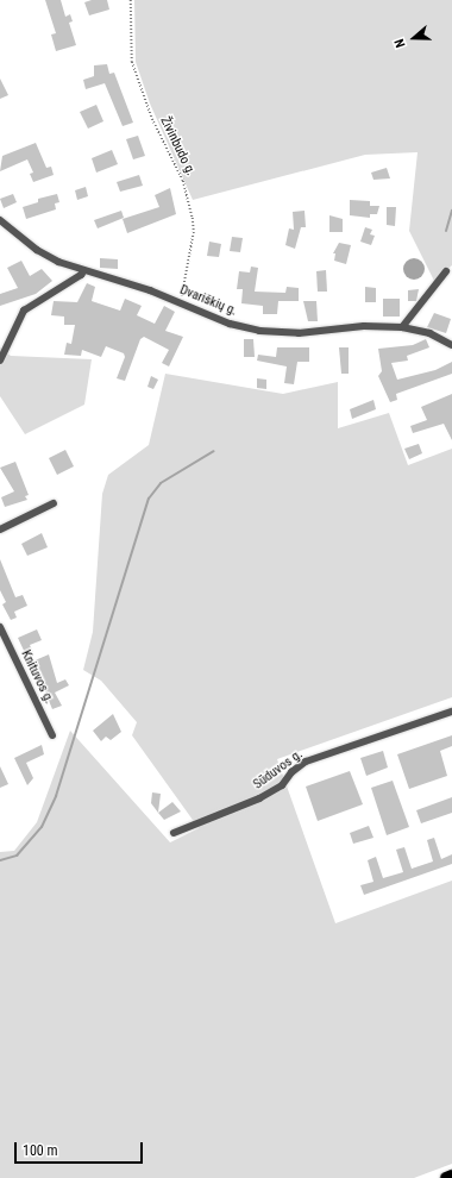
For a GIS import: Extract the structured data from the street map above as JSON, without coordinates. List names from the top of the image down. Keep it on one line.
{"streets":{"street":["Dvariškių g.","Knituvos g.","Sūduvos g."],"path":["Živinbudo g."]},"crossings":[["Živinbudo g.","Dvariškių g."]],"scale_bar":"100 m","north":"left"}
